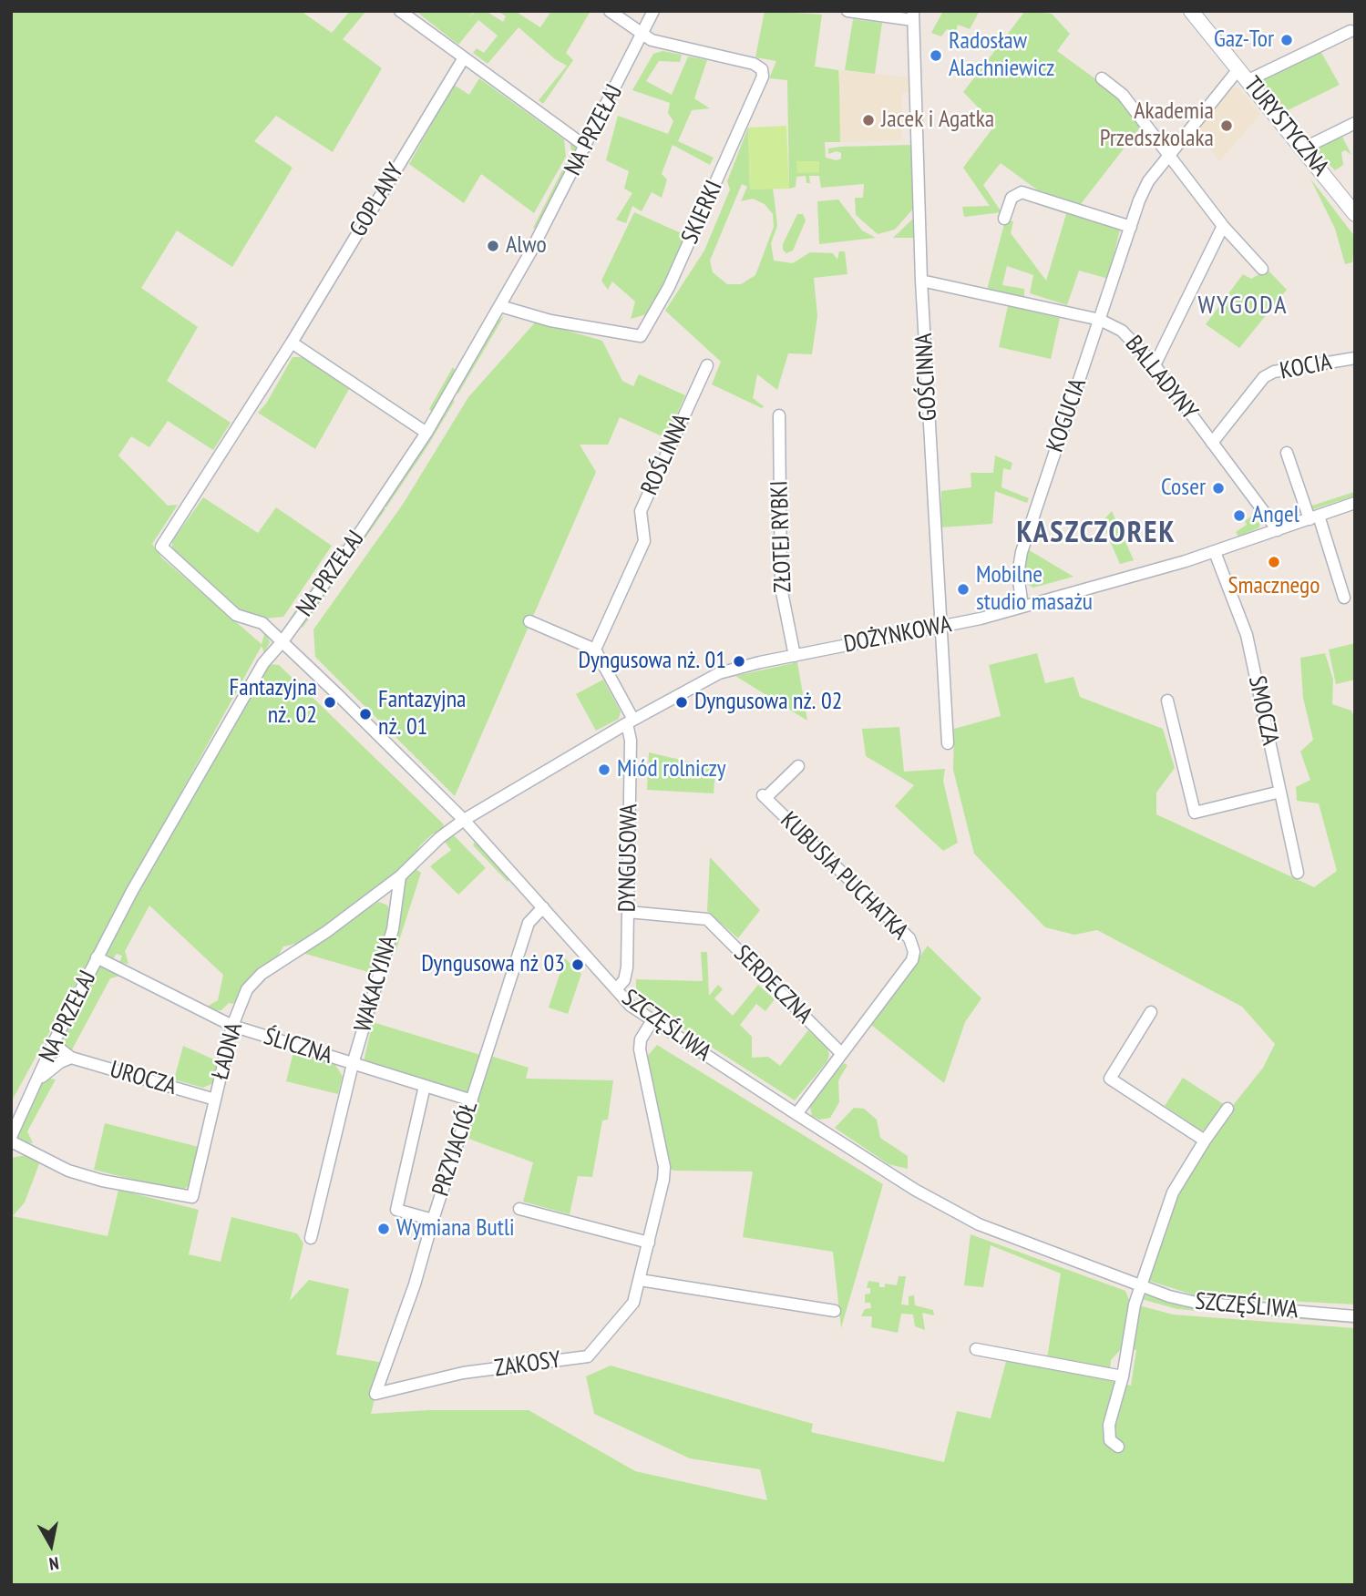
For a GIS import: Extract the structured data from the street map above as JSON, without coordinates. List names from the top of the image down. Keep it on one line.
{"streets":{"main road":["TURYSTYCZNA"],"street":["NA PRZEŁAJ","GOPLANY","SKIERKI","KOCIA","GOŚCINNA","BALLADYNY","KOGUCIA","ROŚLINNA","ZŁOTEJ RYBKI","DOŻYNKOWA","SMOCZA","DYNGUSOWA","KUBUSIA PUCHATKA","WAKACYJNA","SERDECZNA","SZCZĘŚLIWA","ŚLICZNA","ŁADNA","UROCZA","PRZYJACIÓŁ","ZAKOSY"]},"crossings":[["TURYSTYCZNA","KOGUCIA"],["NA PRZEŁAJ","SKIERKI"],["NA PRZEŁAJ","SZCZĘŚLIWA"],["NA PRZEŁAJ","ŚLICZNA"],["NA PRZEŁAJ","ŁADNA"],["NA PRZEŁAJ","UROCZA"],["GOPLANY","SZCZĘŚLIWA"],["KOCIA","BALLADYNY"],["GOŚCINNA","BALLADYNY"],["GOŚCINNA","DOŻYNKOWA"],["BALLADYNY","KOGUCIA"],["BALLADYNY","DOŻYNKOWA"],["KOGUCIA","DOŻYNKOWA"],["ZŁOTEJ RYBKI","DOŻYNKOWA"],["DOŻYNKOWA","SMOCZA"],["DOŻYNKOWA","DYNGUSOWA"],["DOŻYNKOWA","SZCZĘŚLIWA"],["DOŻYNKOWA","ŁADNA"],["DYNGUSOWA","SERDECZNA"],["DYNGUSOWA","SZCZĘŚLIWA"],["KUBUSIA PUCHATKA","SERDECZNA"],["WAKACYJNA","ŚLICZNA"],["WAKACYJNA","ŁADNA"],["SZCZĘŚLIWA","ŁADNA"],["SZCZĘŚLIWA","PRZYJACIÓŁ"],["SZCZĘŚLIWA","ZAKOSY"],["ŚLICZNA","ŁADNA"],["ŚLICZNA","PRZYJACIÓŁ"],["ŁADNA","UROCZA"],["PRZYJACIÓŁ","ZAKOSY"]],"districts":["WYGODA","KASZCZOREK"],"places":["Gaz-Tor","Radosław Alachniewicz","Jacek i Agatka","Akademia Przedszkolaka","Alwo","Coser","Angel","Smacznego","Mobilne studio masażu","Dyngusowa nż. 01","Fantazyjna nż. 02","Dyngusowa nż. 02","Fantazyjna nż. 01","Miód rolniczy","Dyngusowa nż 03","Wymiana Butli"],"north":"bottom"}
